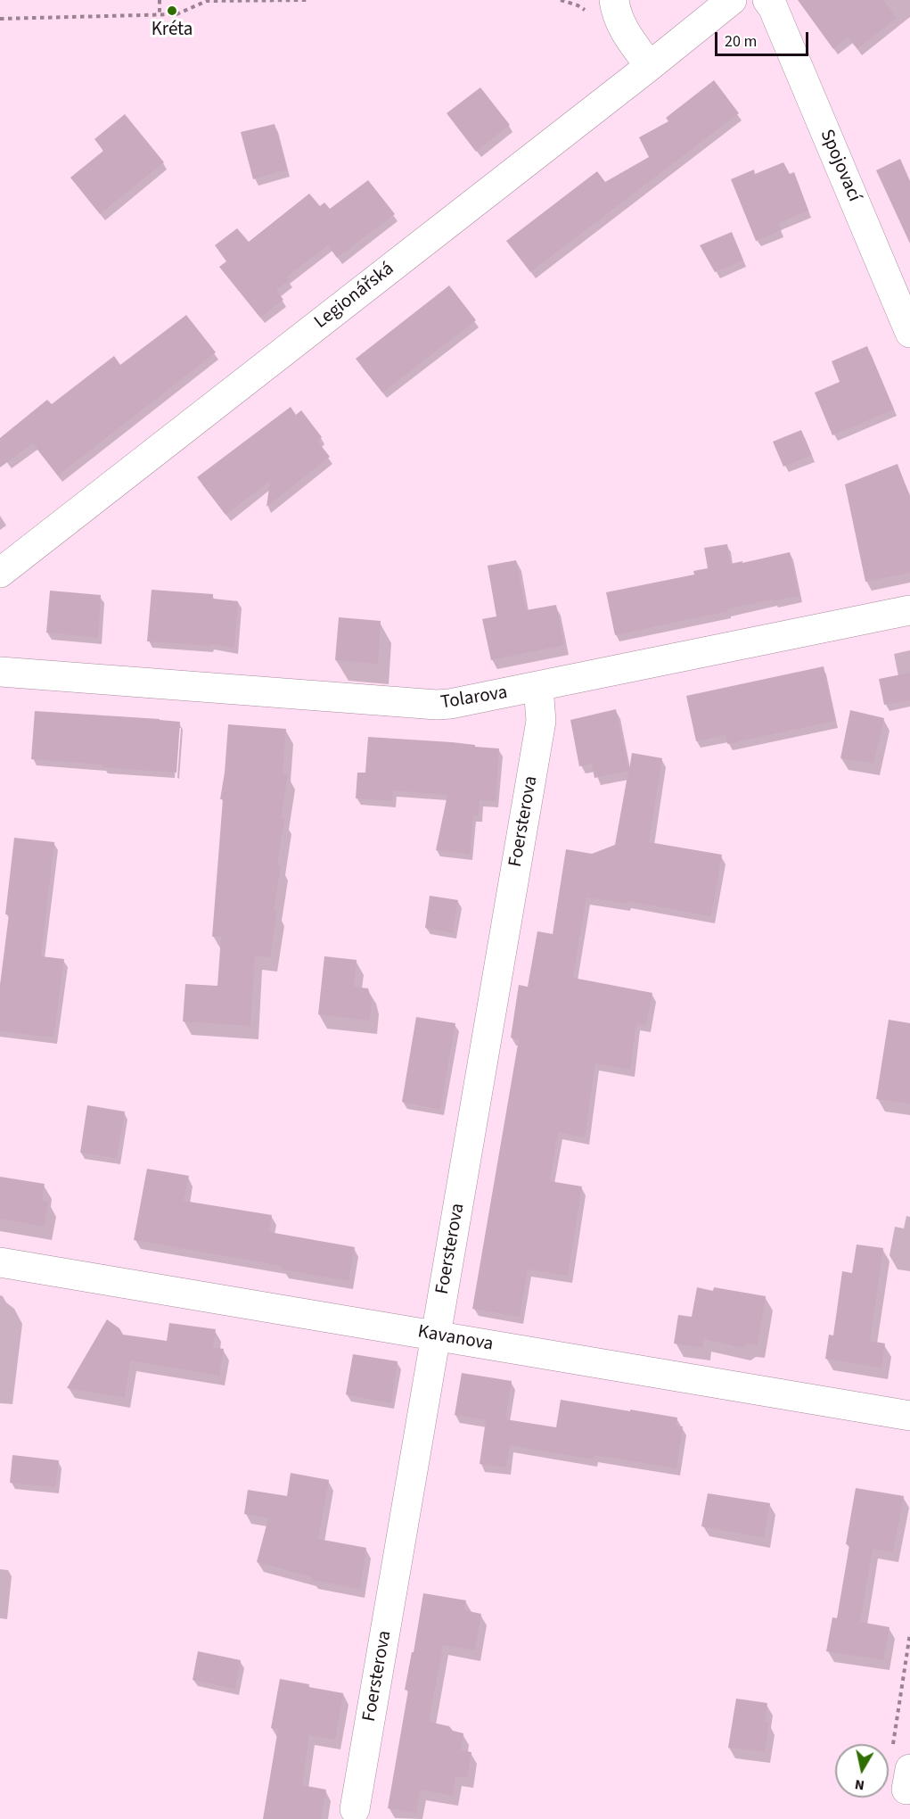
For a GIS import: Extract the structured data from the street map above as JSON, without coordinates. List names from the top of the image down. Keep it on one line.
{"streets":{"street":["Spojovací","Legionářská","Tolarova","Foersterova","Kavanova"]},"crossings":[["Tolarova","Foersterova"],["Foersterova","Kavanova"]],"places":["Kréta"],"scale_bar":"20 m","north":"bottom"}
